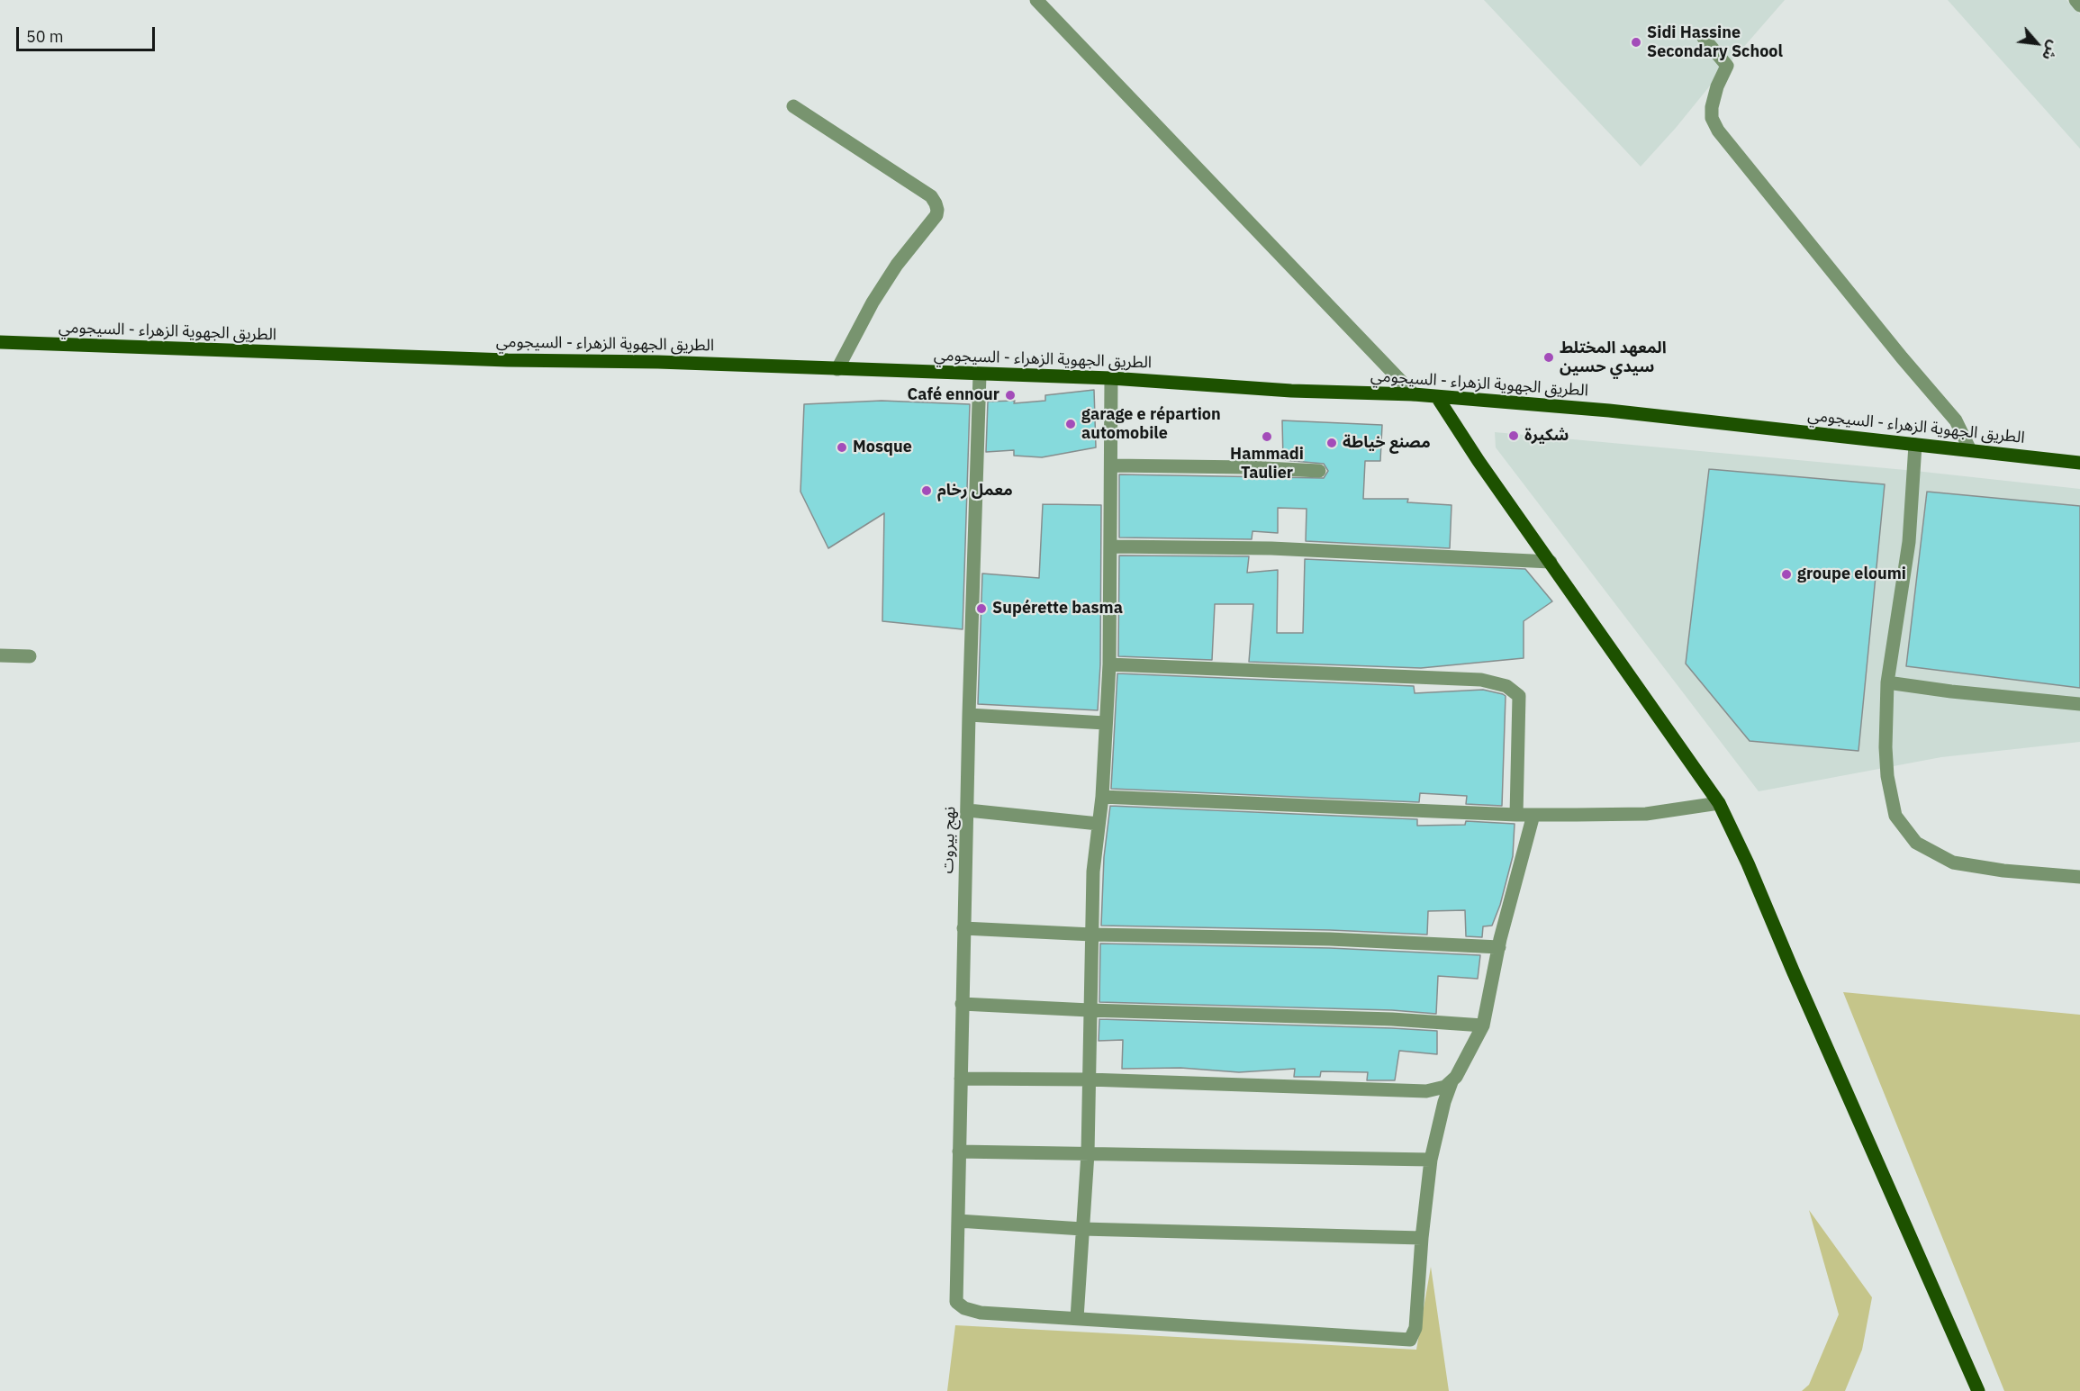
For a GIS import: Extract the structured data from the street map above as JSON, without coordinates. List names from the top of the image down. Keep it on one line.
{"streets":{"main road":["الطريق الجهوية الزهراء - السيجومي"],"street":["نهج بيروت"]},"crossings":[["الطريق الجهوية الزهراء - السيجومي","نهج بيروت"]],"places":["Sidi Hassine Secondary School","المعهد المختلط سيدي حسين","Café ennour","garage e répartion automobile","شكيرة","Hammadi Taulier","مصنع خياطة","Mosque","معمل رخام","groupe eloumi","Supérette basma"],"scale_bar":"50 m","north":"bottom right"}
